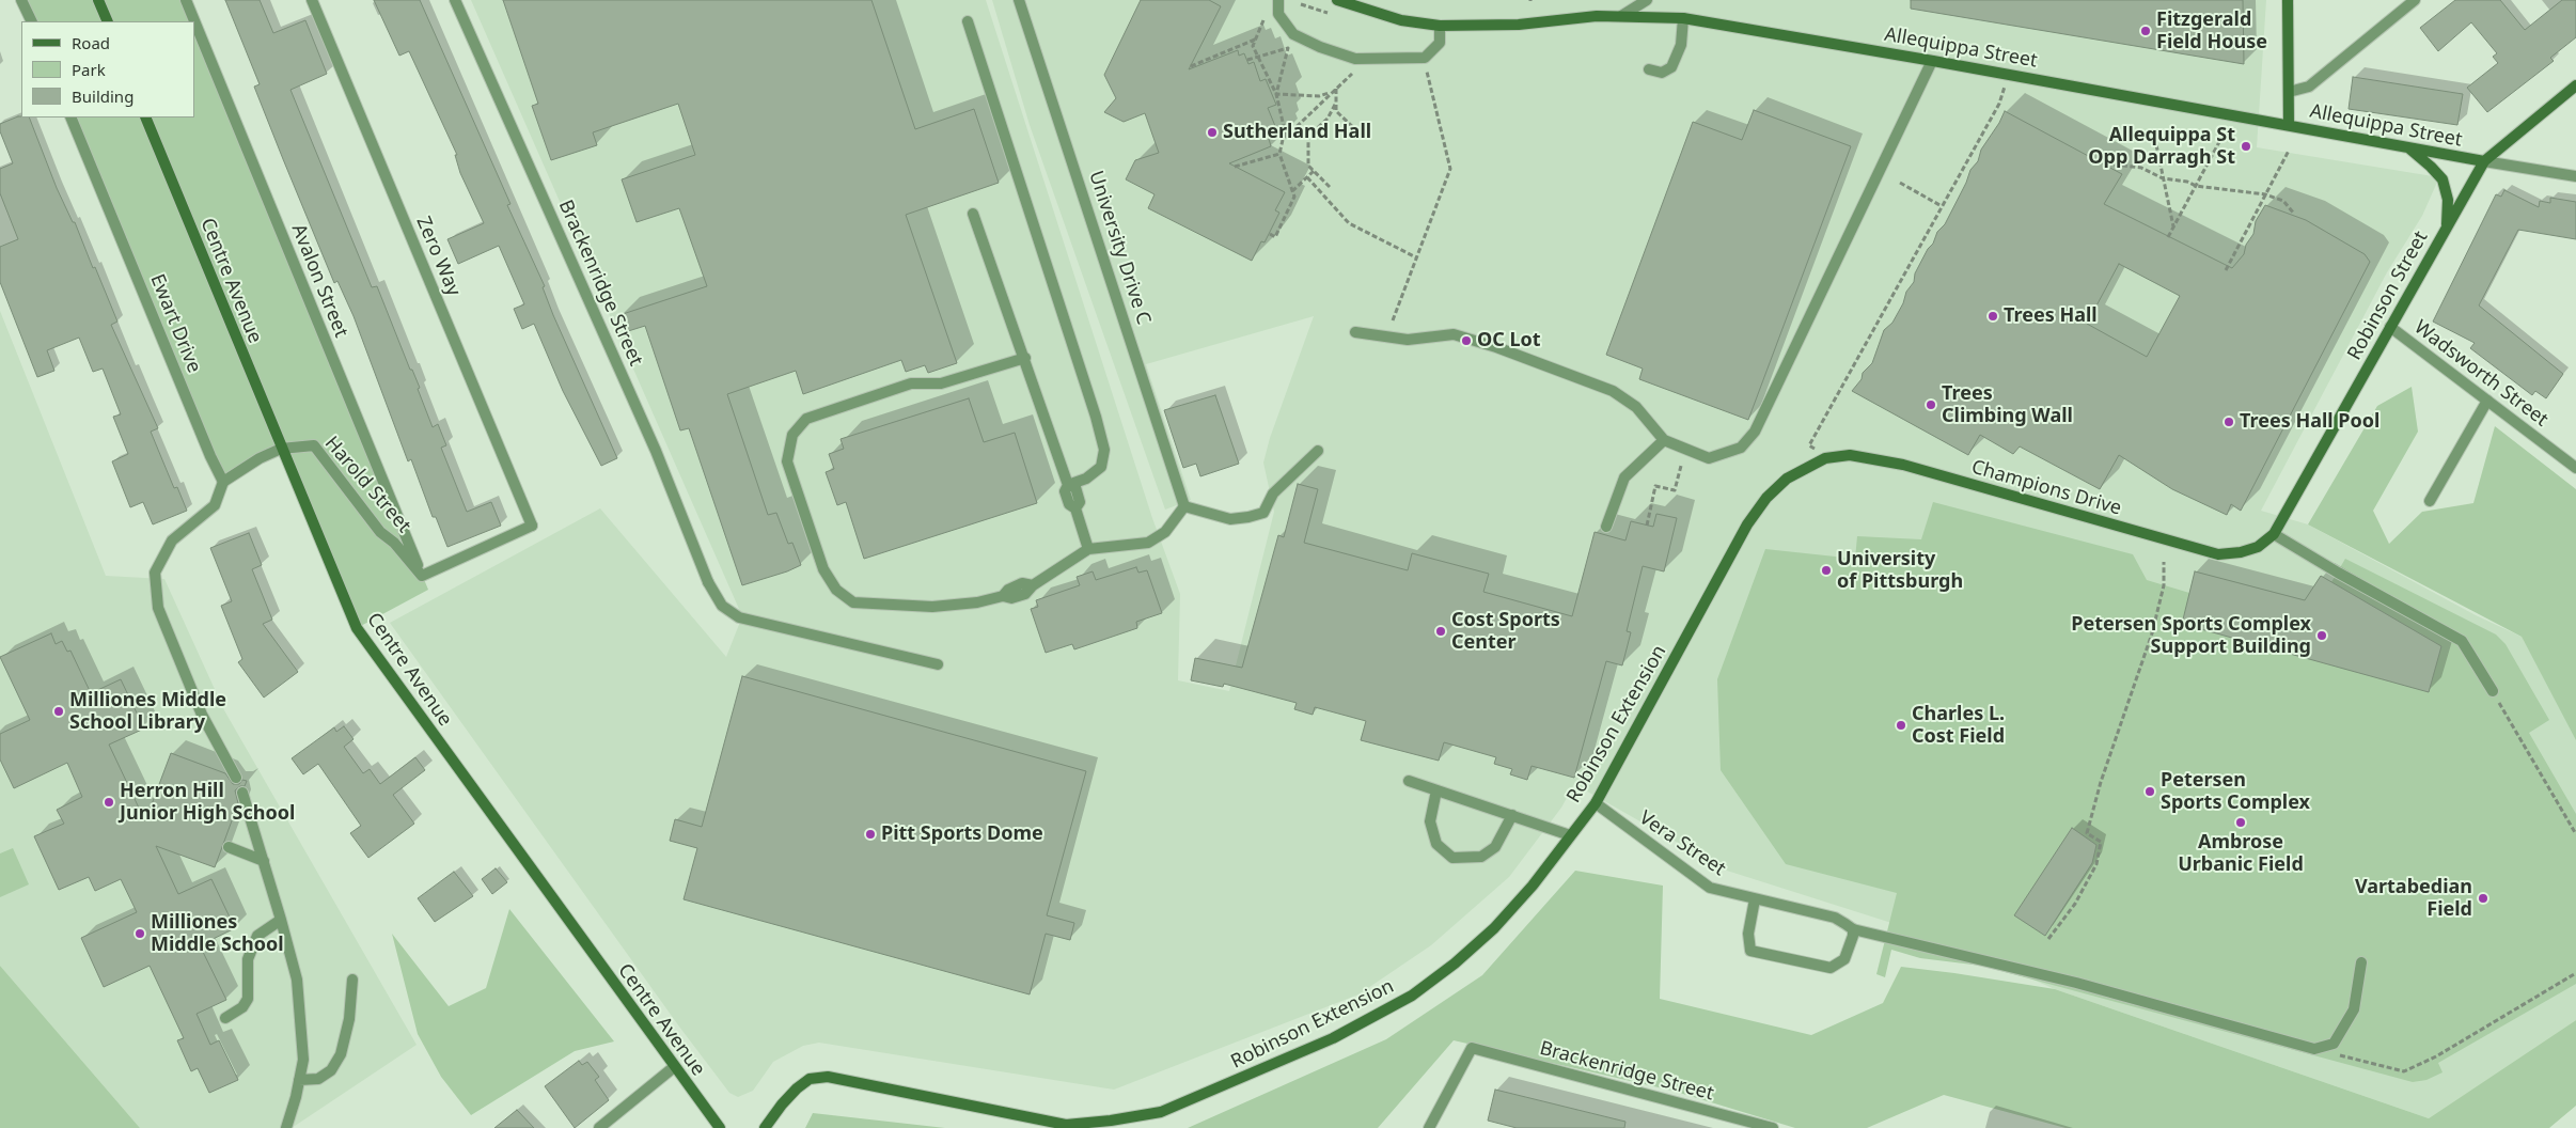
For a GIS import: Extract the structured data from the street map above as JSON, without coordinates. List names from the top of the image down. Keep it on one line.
{"streets":{"street":["Allequippa Street","University Drive C","Zero Way","Centre Avenue","Avalon Street","Brackenridge Street","Robinson Street","Ewart Drive","Wadsworth Street","Harold Street","Champions Drive","Robinson Extension","Vera Street"]},"crossings":[["Allequippa Street","Robinson Street"],["Zero Way","Avalon Street"],["Zero Way","Harold Street"],["Centre Avenue","Harold Street"],["Avalon Street","Harold Street"],["Robinson Street","Wadsworth Street"],["Robinson Street","Champions Drive"],["Champions Drive","Robinson Extension"],["Robinson Extension","Vera Street"]],"places":["Fitzgerald Field House","Sutherland Hall","Allequippa St Opp Darragh St","Trees Hall","OC Lot","Trees Climbing Wall","Trees Hall Pool","University of Pittsburgh","Cost Sports Center","Petersen Sports Complex Support Building","Milliones Middle School Library","Charles L. Cost Field","Petersen Sports Complex","Herron Hill Junior High School","Ambrose Urbanic Field","Pitt Sports Dome","Vartabedian Field","Milliones Middle School"],"legend":["Road","Park","Building"]}
